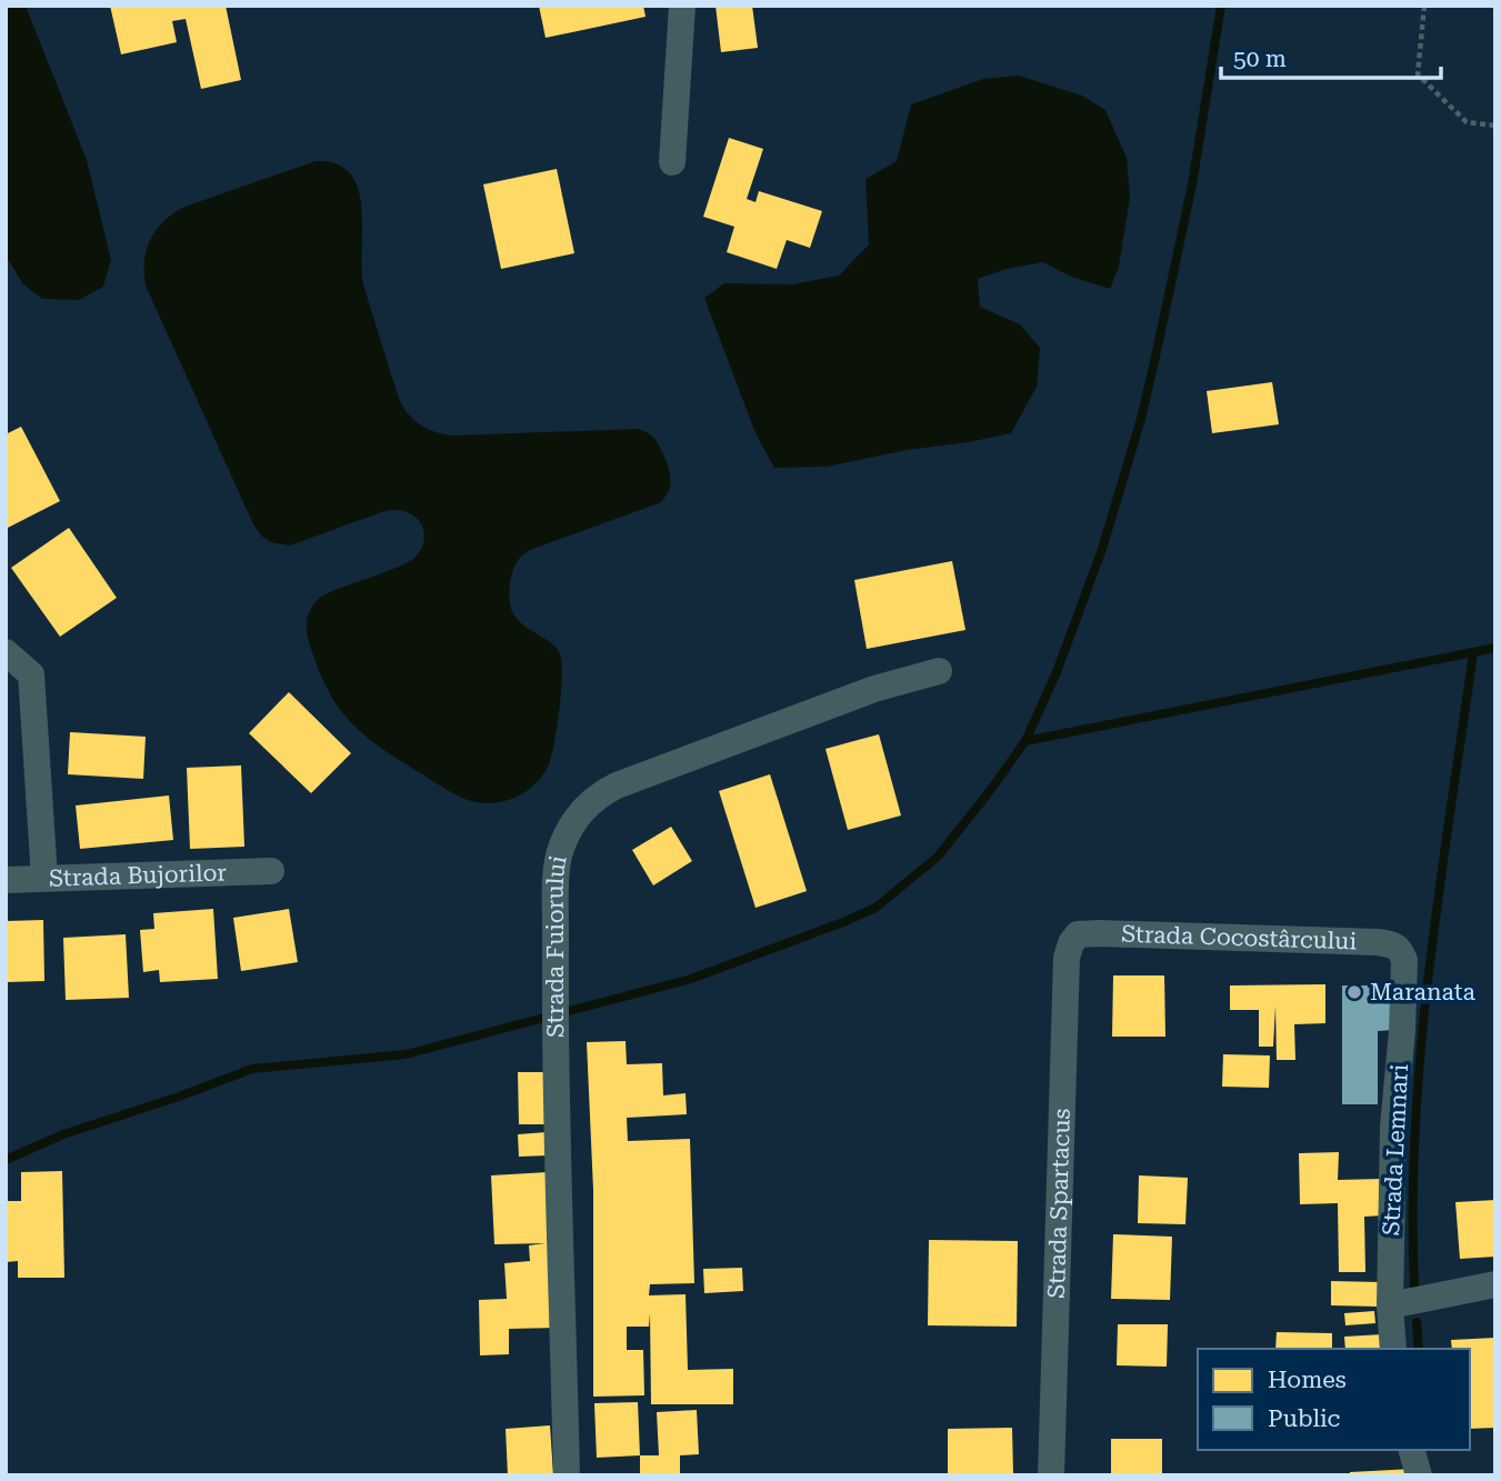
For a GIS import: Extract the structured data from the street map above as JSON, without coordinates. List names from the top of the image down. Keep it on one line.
{"streets":{"street":["Strada Bujorilor","Strada Cocostârcului","Strada Fuiorului","Strada Lemnari","Strada Spartacus"]},"crossings":[["Strada Cocostârcului","Strada Lemnari"],["Strada Cocostârcului","Strada Spartacus"]],"places":["Maranata"],"legend":["Homes","Public"],"scale_bar":"50 m"}
